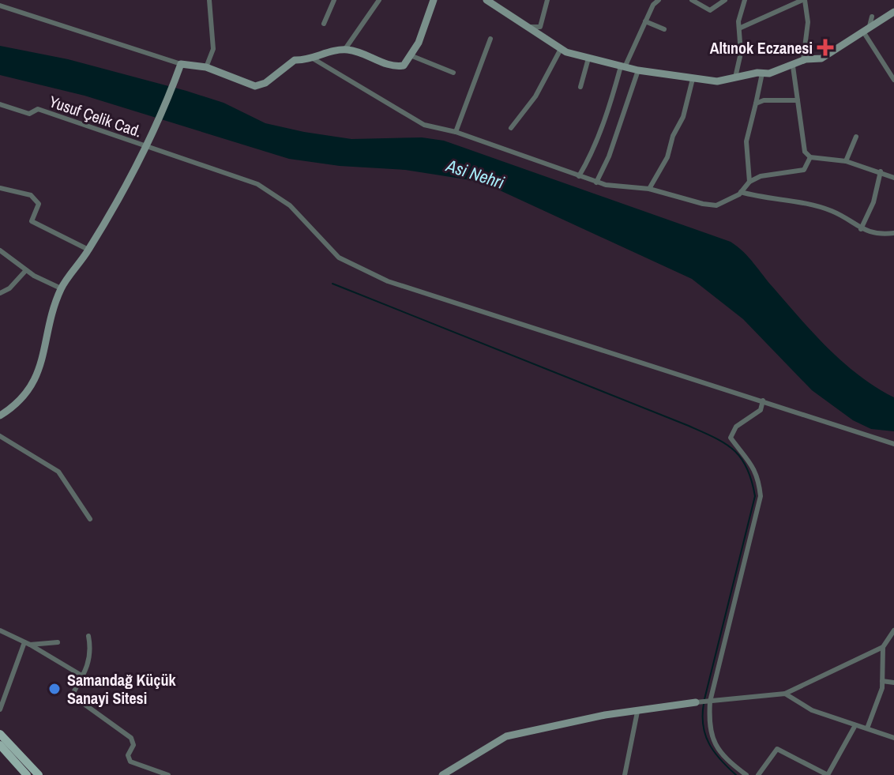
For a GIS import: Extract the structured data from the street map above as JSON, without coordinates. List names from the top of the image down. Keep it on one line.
{"streets":{"street":["Yusuf Çelik Cad."]},"water":["Asi Nehri"],"places":{"health":["Altınok Eczanesi"],"other":["Samandağ Küçük Sanayi Sitesi"]}}
